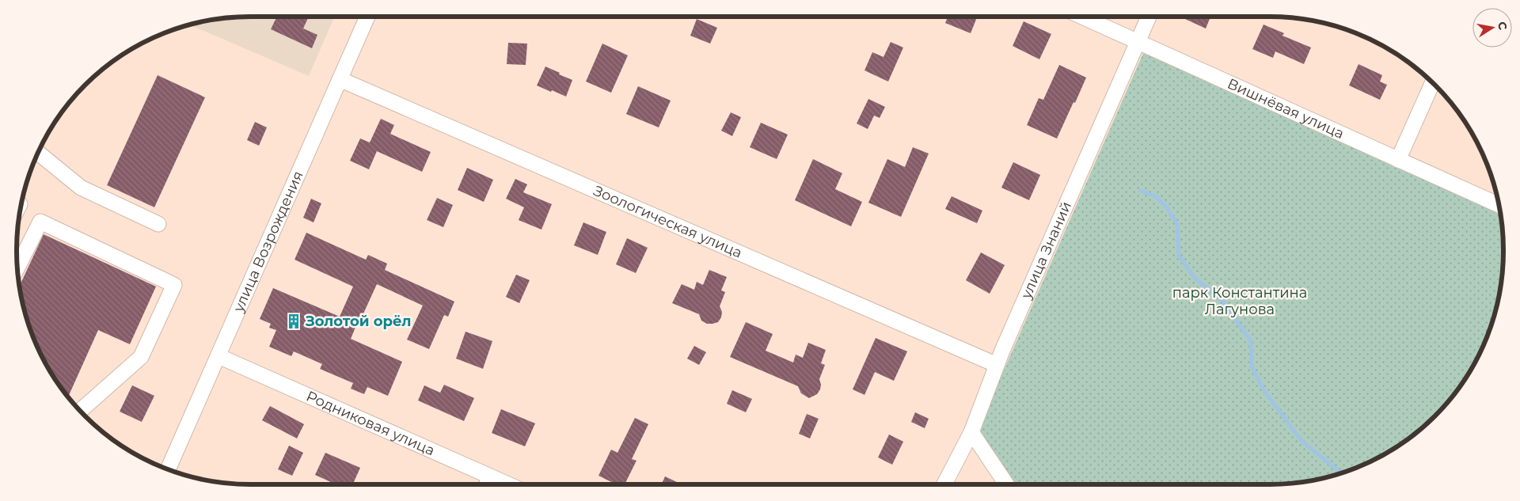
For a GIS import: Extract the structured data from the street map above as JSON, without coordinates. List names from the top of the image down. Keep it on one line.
{"streets":{"street":["Вишнёвая улица","Зоологическая улица","улица Возрождения","улица Знаний","Родниковая улица"]},"crossings":[["Вишнёвая улица","улица Знаний"],["Зоологическая улица","улица Возрождения"],["Зоологическая улица","улица Знаний"],["улица Возрождения","Родниковая улица"]],"parks":["парк Константина Лагунова"],"places":{"building":["Золотой орёл"]},"north":"right"}
